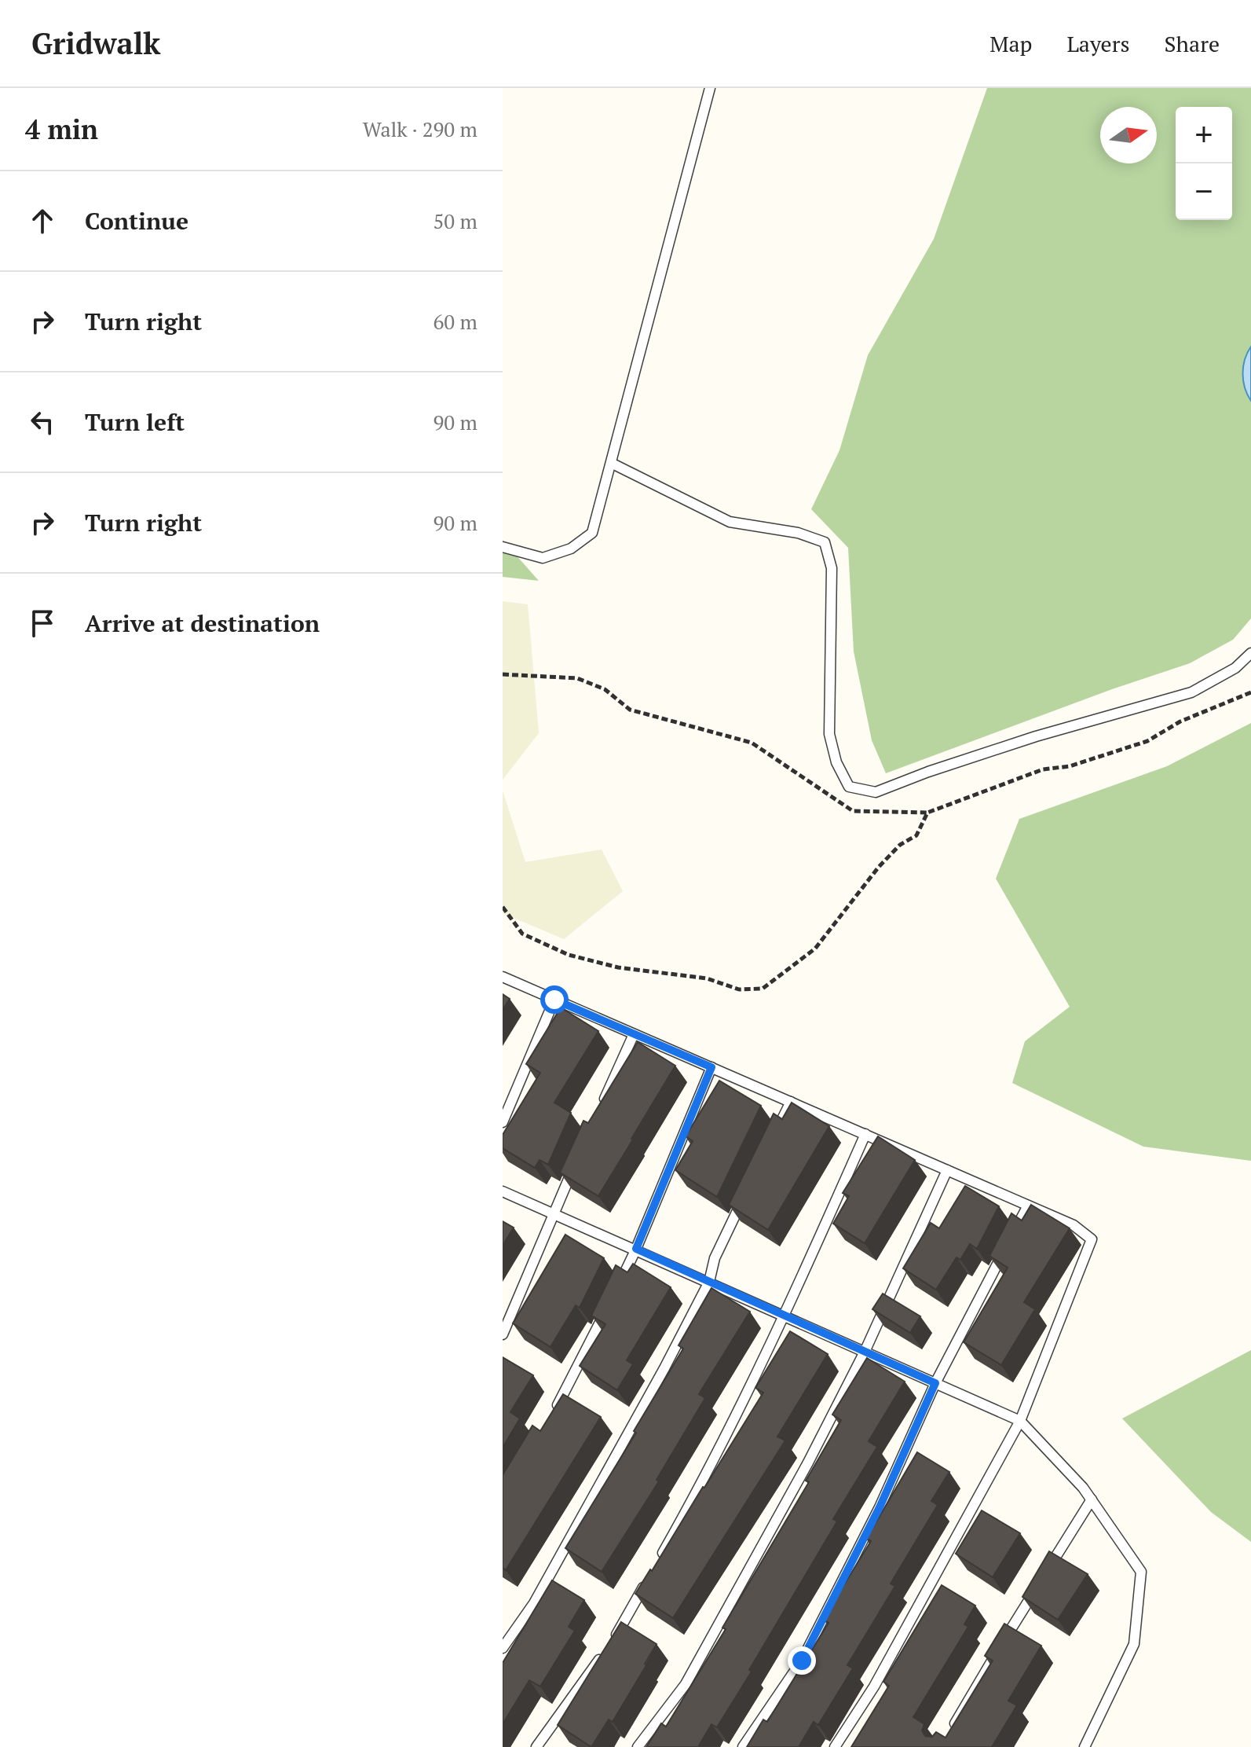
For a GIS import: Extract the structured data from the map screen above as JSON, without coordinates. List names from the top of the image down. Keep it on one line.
{"north":"right","page":{"header":"Gridwalk","nav":["Map","Layers","Share"],"heading":["4 min","Walk · 290 m"],"map_buttons":["+","−"],"list":[["Continue","50 m"],["Turn right","60 m"],["Turn left","90 m"],["Turn right","90 m"],"Arrive at destination"]}}
